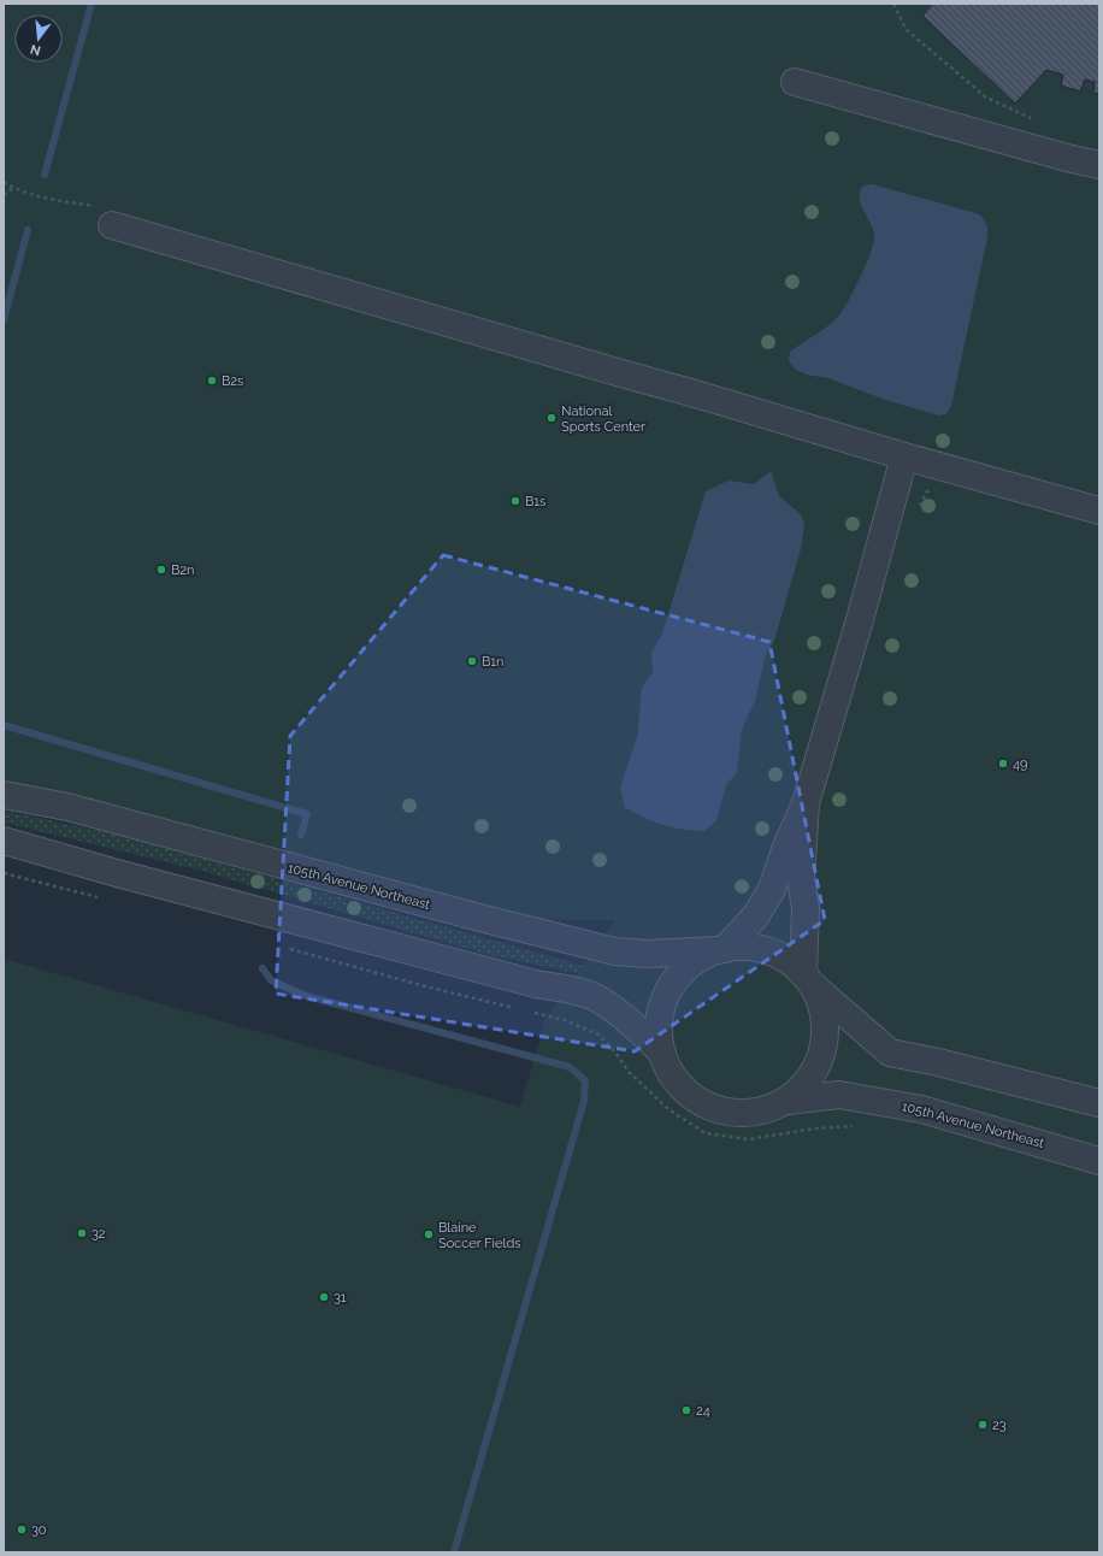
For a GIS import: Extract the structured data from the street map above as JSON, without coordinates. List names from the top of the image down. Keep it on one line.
{"streets":{"street":["105th Avenue Northeast"]},"places":["B2s","National Sports Center","B1s","B2n","B1n","49","32","Blaine Soccer Fields","31","24","23","30"],"north":"bottom"}
